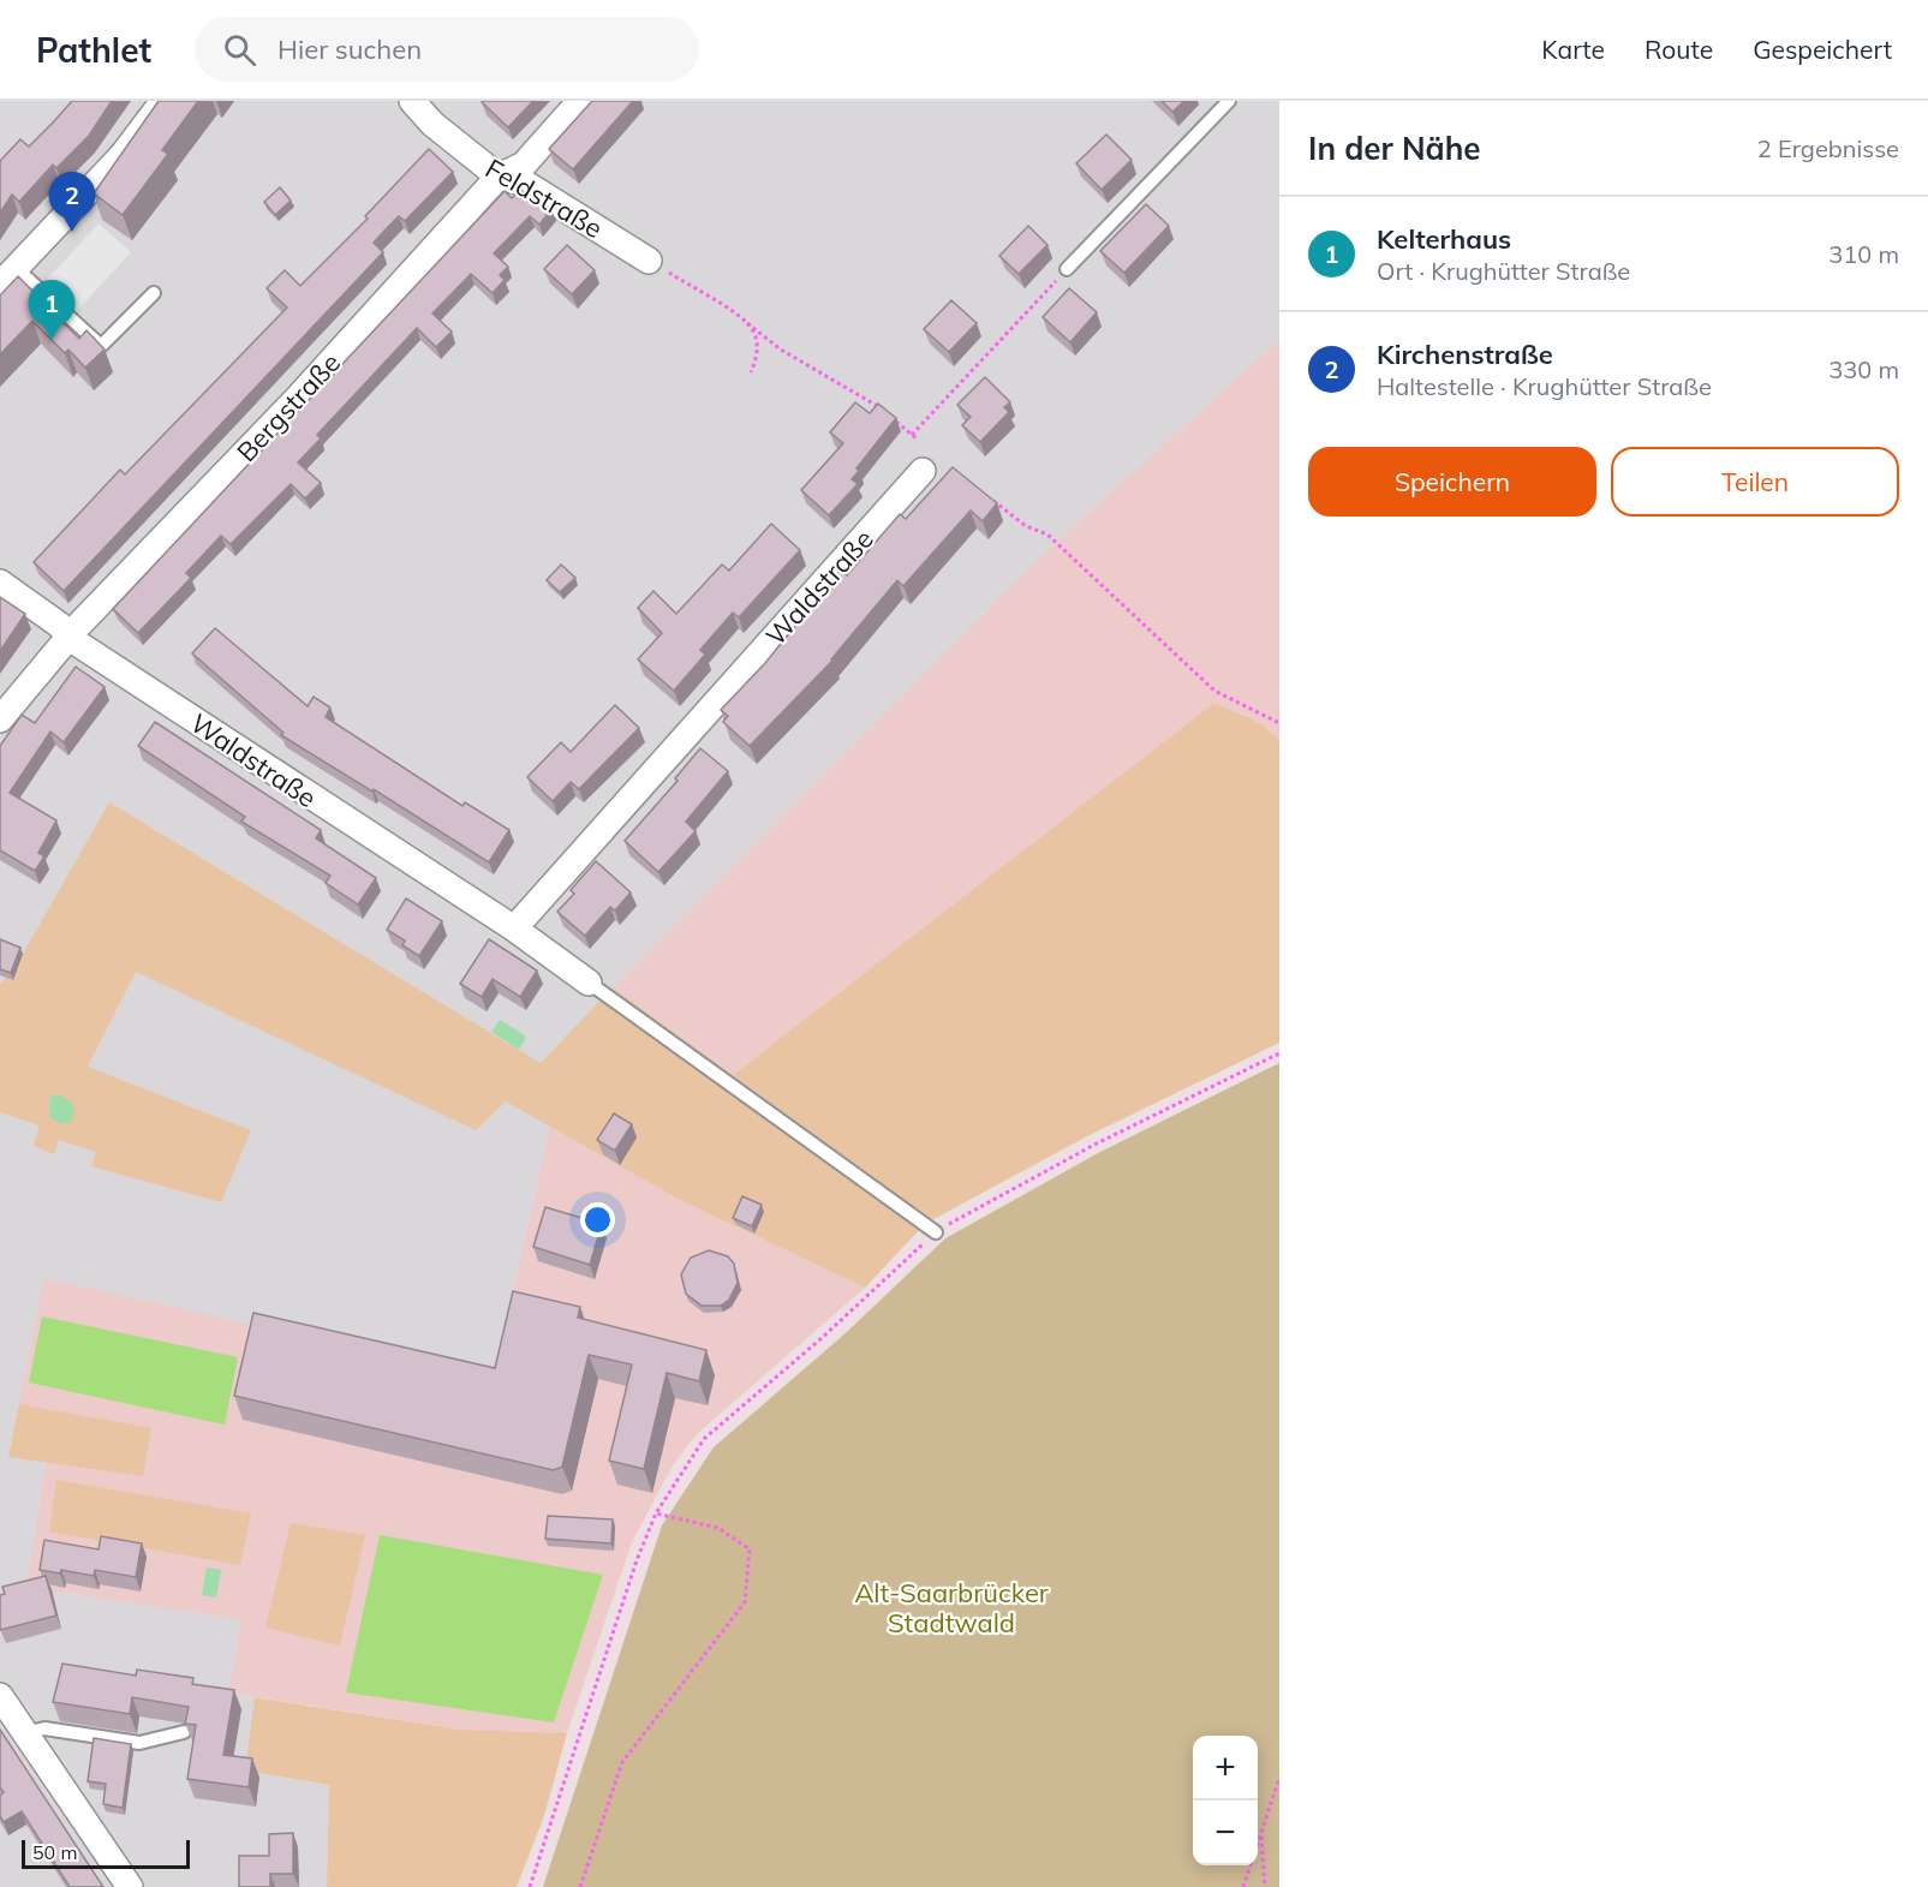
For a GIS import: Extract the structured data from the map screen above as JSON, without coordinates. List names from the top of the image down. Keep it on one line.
{"streets":{"street":["Feldstraße","Bergstraße","Waldstraße"]},"crossings":[["Feldstraße","Bergstraße"],["Bergstraße","Waldstraße"]],"parks":["Alt-Saarbrücker Stadtwald"],"scale_bar":"50 m","page":{"header":"Pathlet","search":"Hier suchen","nav":["Karte","Route","Gespeichert"],"heading":["In der Nähe","2 Ergebnisse"],"pins":["2","1"],"list":[{"mark":"1","name":"Kelterhaus","note":"Ort · Krughütter Straße","value":"310 m"},{"mark":"2","name":"Kirchenstraße","note":"Haltestelle · Krughütter Straße","value":"330 m"}],"buttons":["Speichern","Teilen"],"map_buttons":["+","−"],"scale":"50 m"}}
